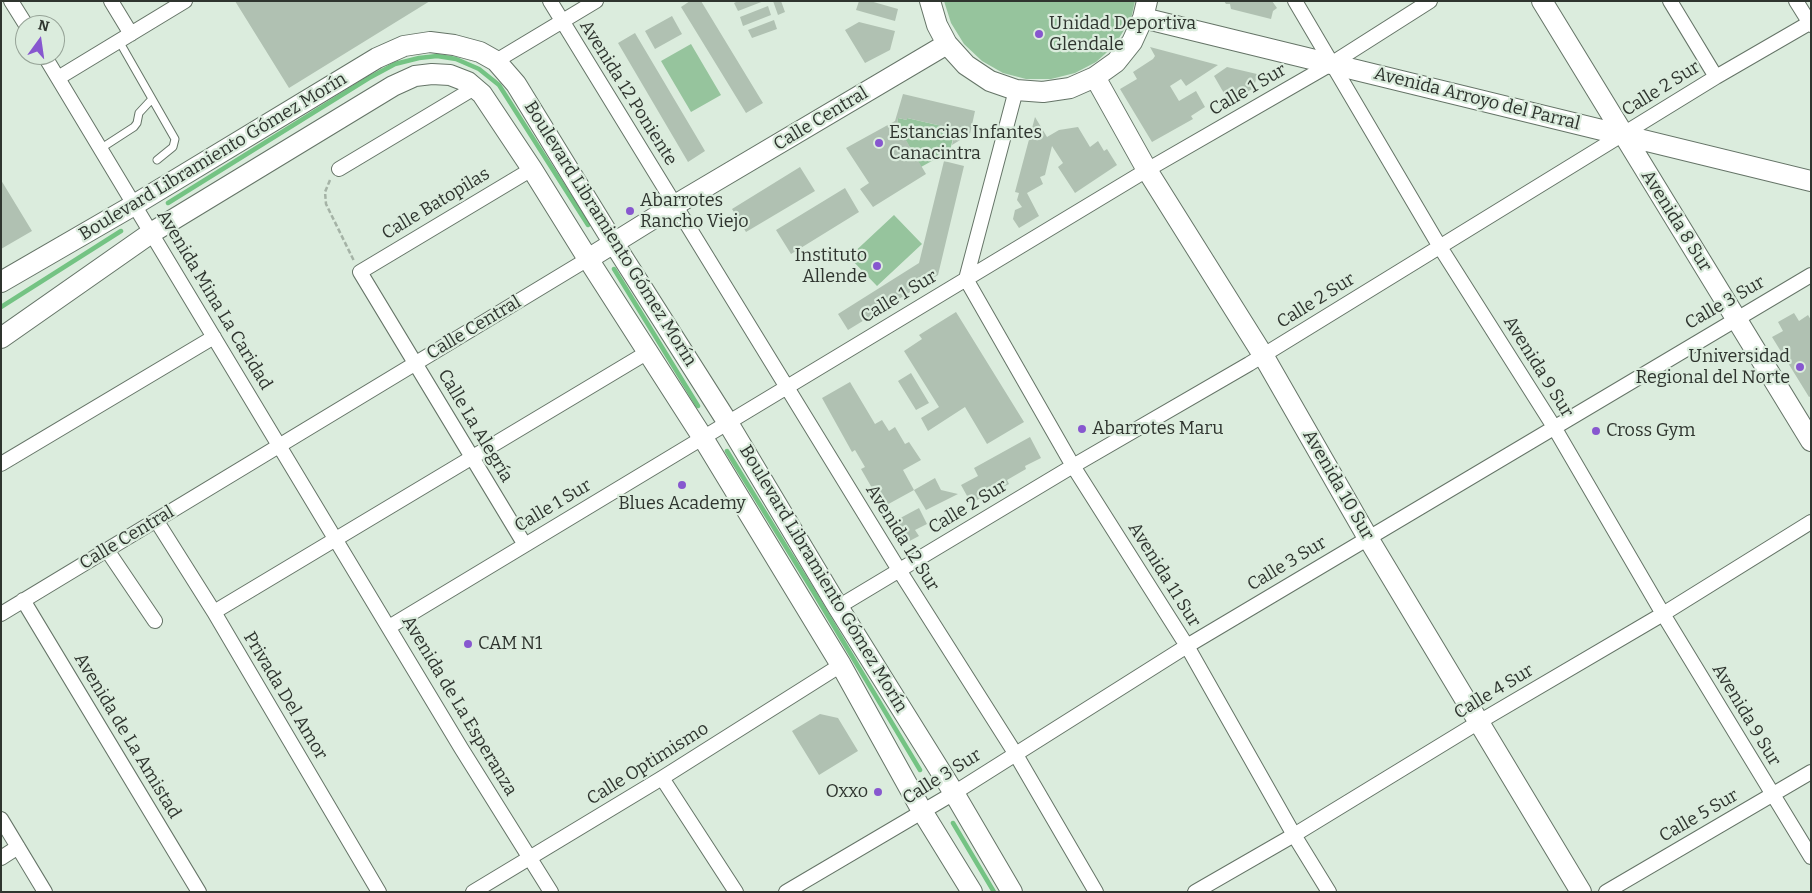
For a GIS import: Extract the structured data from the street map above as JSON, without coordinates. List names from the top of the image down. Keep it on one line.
{"streets":{"main road":["Avenida Arroyo del Parral","Calle Central","Boulevard Libramiento Gómez Morín","Avenida 8 Sur","Avenida 10 Sur"],"street":["Calle 2 Sur","Calle 1 Sur","Avenida 12 Poniente","Calle Batopilas","Avenida Mina La Caridad","Calle 3 Sur","Avenida 9 Sur","Calle La Alegría","Avenida 12 Sur","Avenida 11 Sur","Calle 4 Sur","Privada Del Amor","Avenida de La Esperanza","Avenida de La Amistad","Calle Optimismo","Calle 5 Sur"]},"crossings":[["Calle 2 Sur","Avenida Arroyo del Parral"],["Calle 2 Sur","Boulevard Libramiento Gómez Morín"],["Calle 2 Sur","Avenida 8 Sur"],["Calle 2 Sur","Avenida 9 Sur"],["Calle 2 Sur","Avenida 10 Sur"],["Calle 2 Sur","Avenida 12 Sur"],["Calle 2 Sur","Avenida 11 Sur"],["Calle 1 Sur","Avenida Arroyo del Parral"],["Calle 1 Sur","Boulevard Libramiento Gómez Morín"],["Calle 1 Sur","Avenida 9 Sur"],["Calle 1 Sur","Calle La Alegría"],["Calle 1 Sur","Avenida 10 Sur"],["Calle 1 Sur","Avenida 12 Sur"],["Calle 1 Sur","Avenida 11 Sur"],["Calle 1 Sur","Avenida de La Esperanza"],["Avenida 12 Poniente","Calle Central"],["Avenida 12 Poniente","Avenida 12 Sur"],["Avenida Arroyo del Parral","Avenida 8 Sur"],["Avenida Arroyo del Parral","Avenida 9 Sur"],["Calle Central","Boulevard Libramiento Gómez Morín"],["Calle Central","Avenida Mina La Caridad"],["Calle Central","Calle La Alegría"],["Calle Central","Avenida 12 Sur"],["Calle Central","Privada Del Amor"],["Calle Central","Avenida de La Amistad"],["Boulevard Libramiento Gómez Morín","Calle Batopilas"],["Boulevard Libramiento Gómez Morín","Avenida Mina La Caridad"],["Boulevard Libramiento Gómez Morín","Calle 3 Sur"],["Boulevard Libramiento Gómez Morín","Calle Optimismo"],["Calle Batopilas","Calle La Alegría"],["Avenida 8 Sur","Calle 3 Sur"],["Avenida Mina La Caridad","Avenida de La Esperanza"],["Calle 3 Sur","Avenida 9 Sur"],["Calle 3 Sur","Avenida 10 Sur"],["Calle 3 Sur","Avenida 12 Sur"],["Calle 3 Sur","Avenida 11 Sur"],["Avenida 9 Sur","Calle 4 Sur"],["Avenida 9 Sur","Calle 5 Sur"],["Avenida 10 Sur","Calle 4 Sur"],["Avenida 11 Sur","Calle 4 Sur"],["Avenida de La Esperanza","Calle Optimismo"]],"places":["Unidad Deportiva Glendale","Estancias Infantes Canacintra","Abarrotes Rancho Viejo","Instituto Allende","Universidad Regional del Norte","Abarrotes Maru","Cross Gym","Blues Academy","CAM N1","Oxxo"],"north":"top"}
